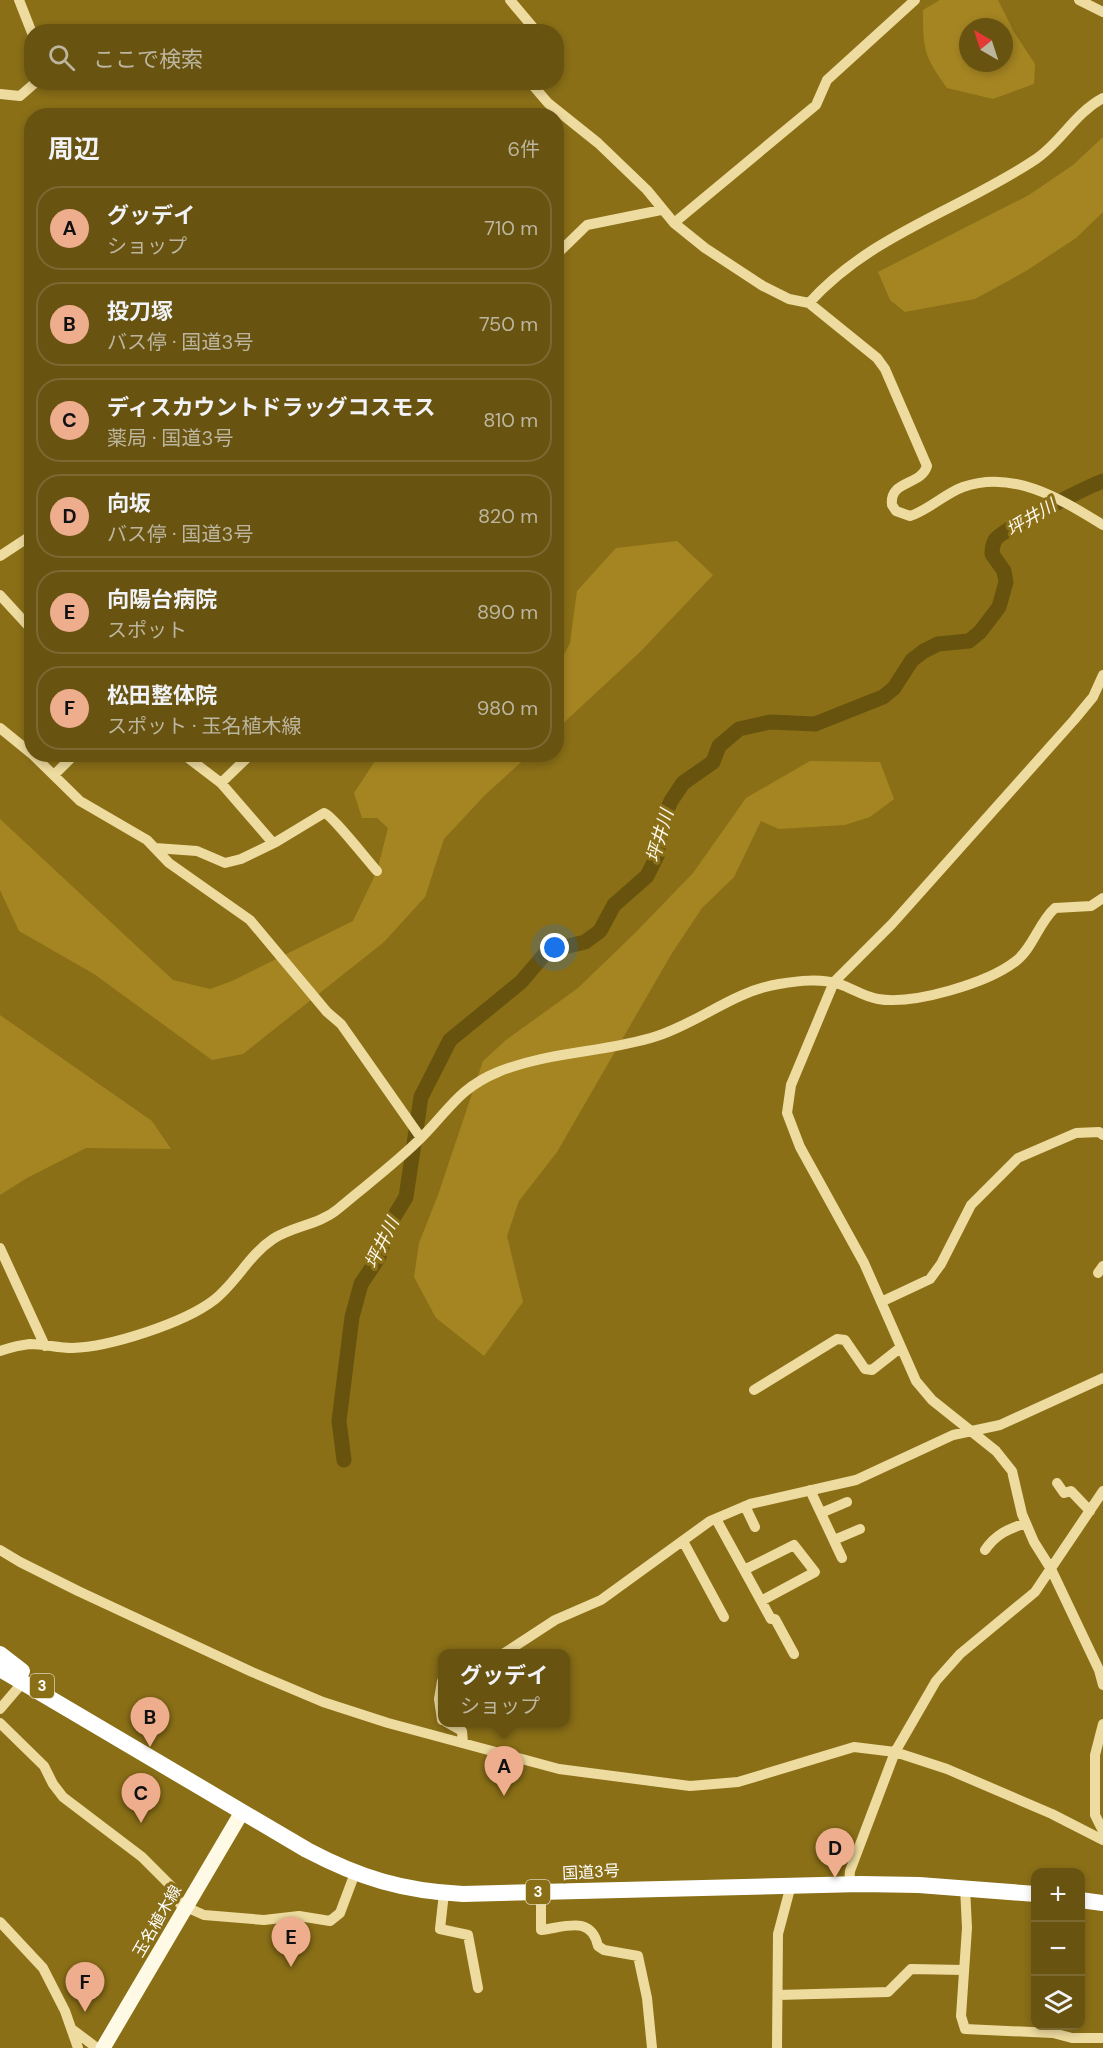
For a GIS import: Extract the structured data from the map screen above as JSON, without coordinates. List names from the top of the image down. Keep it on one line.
{"streets":{"highway":["3","国道3号"],"main road":["玉名植木線"]},"crossings":[["国道3号","玉名植木線"]],"water":["坪井川"],"north":"top left","page":{"search":"ここで検索","heading":["周辺","6件"],"list":[{"mark":"A","name":"グッデイ","note":"ショップ","value":"710 m"},{"mark":"B","name":"投刀塚","note":"バス停 · 国道3号","value":"750 m"},{"mark":"C","name":"ディスカウントドラッグコスモス","note":"薬局 · 国道3号","value":"810 m"},{"mark":"D","name":"向坂","note":"バス停 · 国道3号","value":"820 m"},{"mark":"E","name":"向陽台病院","note":"スポット","value":"890 m"},{"mark":"F","name":"松田整体院","note":"スポット · 玉名植木線","value":"980 m"}],"popup":["グッデイ","ショップ"],"pins":["B","A","C","D","E","F"],"map_buttons":["+","−"]}}
